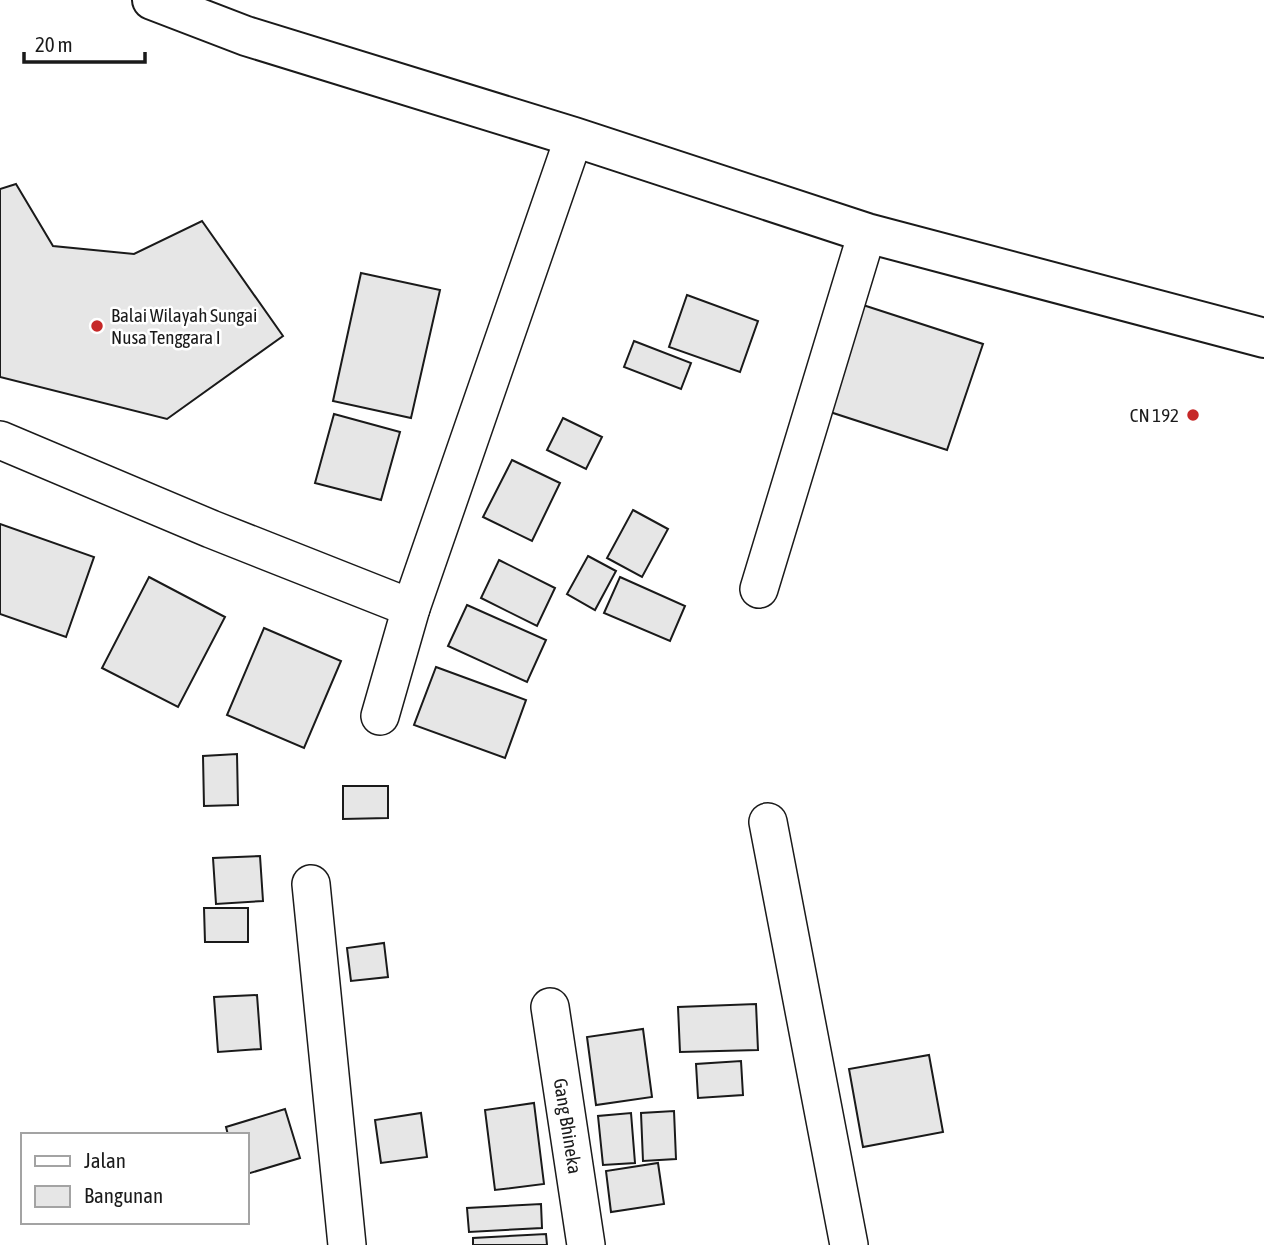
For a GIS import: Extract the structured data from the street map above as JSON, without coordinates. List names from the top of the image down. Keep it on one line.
{"streets":{"street":["Gang Bhineka"]},"places":["Balai Wilayah Sungai Nusa Tenggara I","CN 192"],"legend":["Jalan","Bangunan"],"scale_bar":"20 m"}
